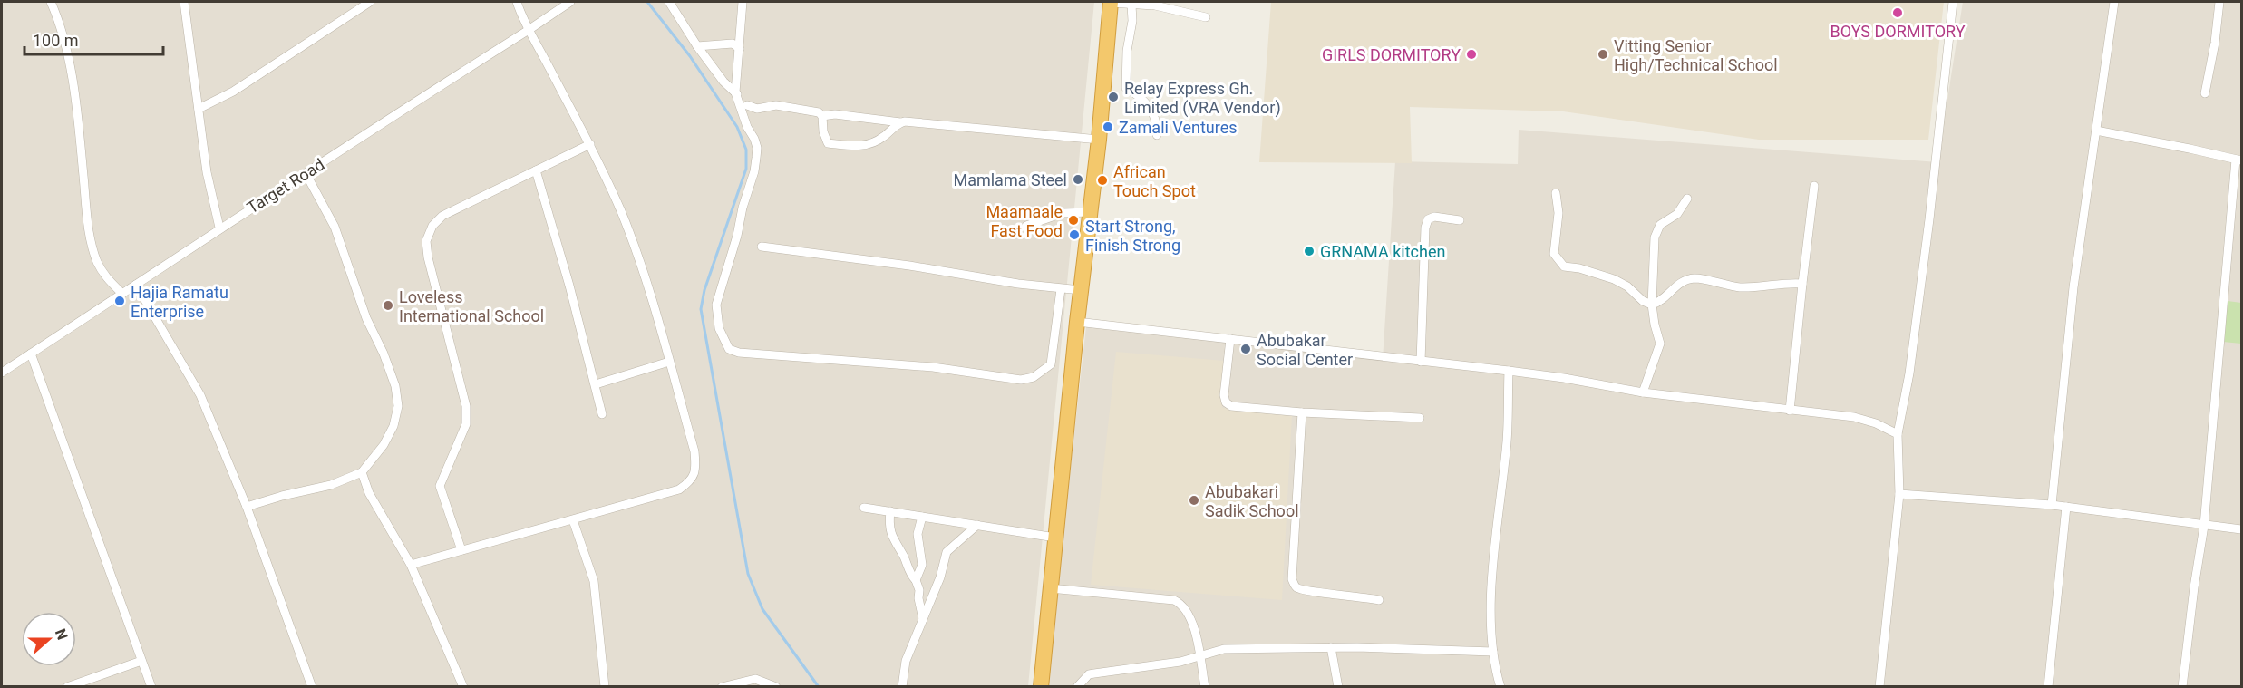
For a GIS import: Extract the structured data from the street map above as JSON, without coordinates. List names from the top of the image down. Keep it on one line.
{"streets":{"street":["Target Road"]},"places":["BOYS DORMITORY","GIRLS DORMITORY","Vitting Senior High/Technical School","Relay Express Gh. Limited (VRA Vendor)","Zamali Ventures","Mamlama Steel","African Touch Spot","Maamaale Fast Food","Start Strong, Finish Strong","GRNAMA kitchen","Hajia Ramatu Enterprise","Loveless International School","Abubakar Social Center","Abubakari Sadik School"],"scale_bar":"100 m","north":"right"}
